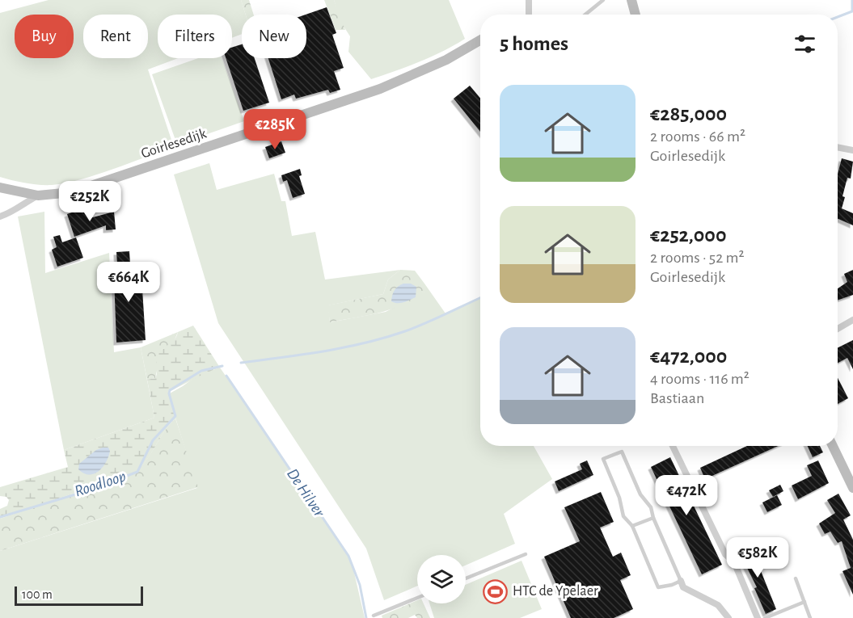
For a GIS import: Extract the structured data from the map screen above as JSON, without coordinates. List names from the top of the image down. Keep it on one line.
{"streets":{"street":["Goirlesedijk"]},"water":["Roodloop","De Hilver"],"places":{"sports":["HTC de Ypelaer"]},"scale_bar":"100 m","page":{"chip":["Buy","Rent","Filters","New"],"heading":"5 homes","list":[{"name":"€285,000","note":"2 rooms · 66 m² · Goirlesedijk"},{"name":"€252,000","note":"2 rooms · 52 m² · Goirlesedijk"},{"name":"€472,000","note":"4 rooms · 116 m² · Bastiaan"}],"price":["€285K","€252K","€664K","€472K","€582K"],"scale":"100 m"}}
